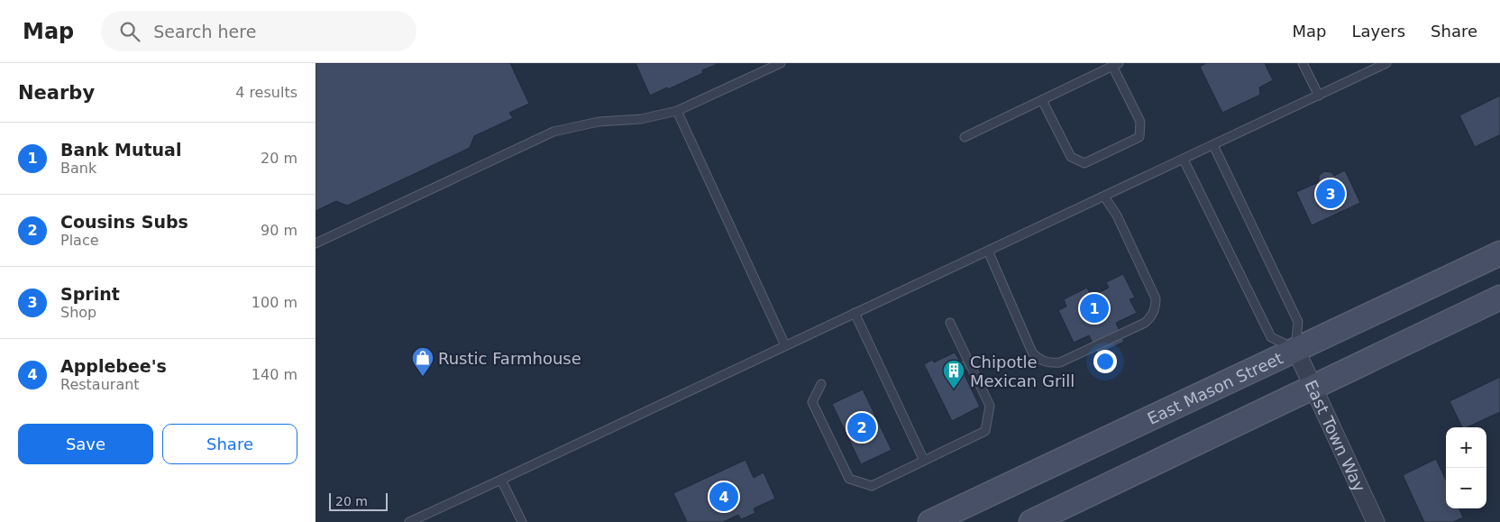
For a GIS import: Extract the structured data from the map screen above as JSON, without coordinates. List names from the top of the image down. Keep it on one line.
{"streets":{"main road":["East Mason Street"],"street":["East Town Way"]},"crossings":[["East Mason Street","East Town Way"]],"places":{"shop":["Rustic Farmhouse"],"building":["Chipotle Mexican Grill"]},"scale_bar":"20 m","page":{"header":"Map","search":"Search here","nav":["Map","Layers","Share"],"heading":["Nearby","4 results"],"list":[{"mark":"1","name":"Bank Mutual","note":"Bank","value":"20 m"},{"mark":"2","name":"Cousins Subs","note":"Place","value":"90 m"},{"mark":"3","name":"Sprint","note":"Shop","value":"100 m"},{"mark":"4","name":"Applebee's","note":"Restaurant","value":"140 m"}],"pins":["3","1","2","4"],"buttons":["Save","Share"],"map_buttons":["+","−"],"scale":"20 m"}}
